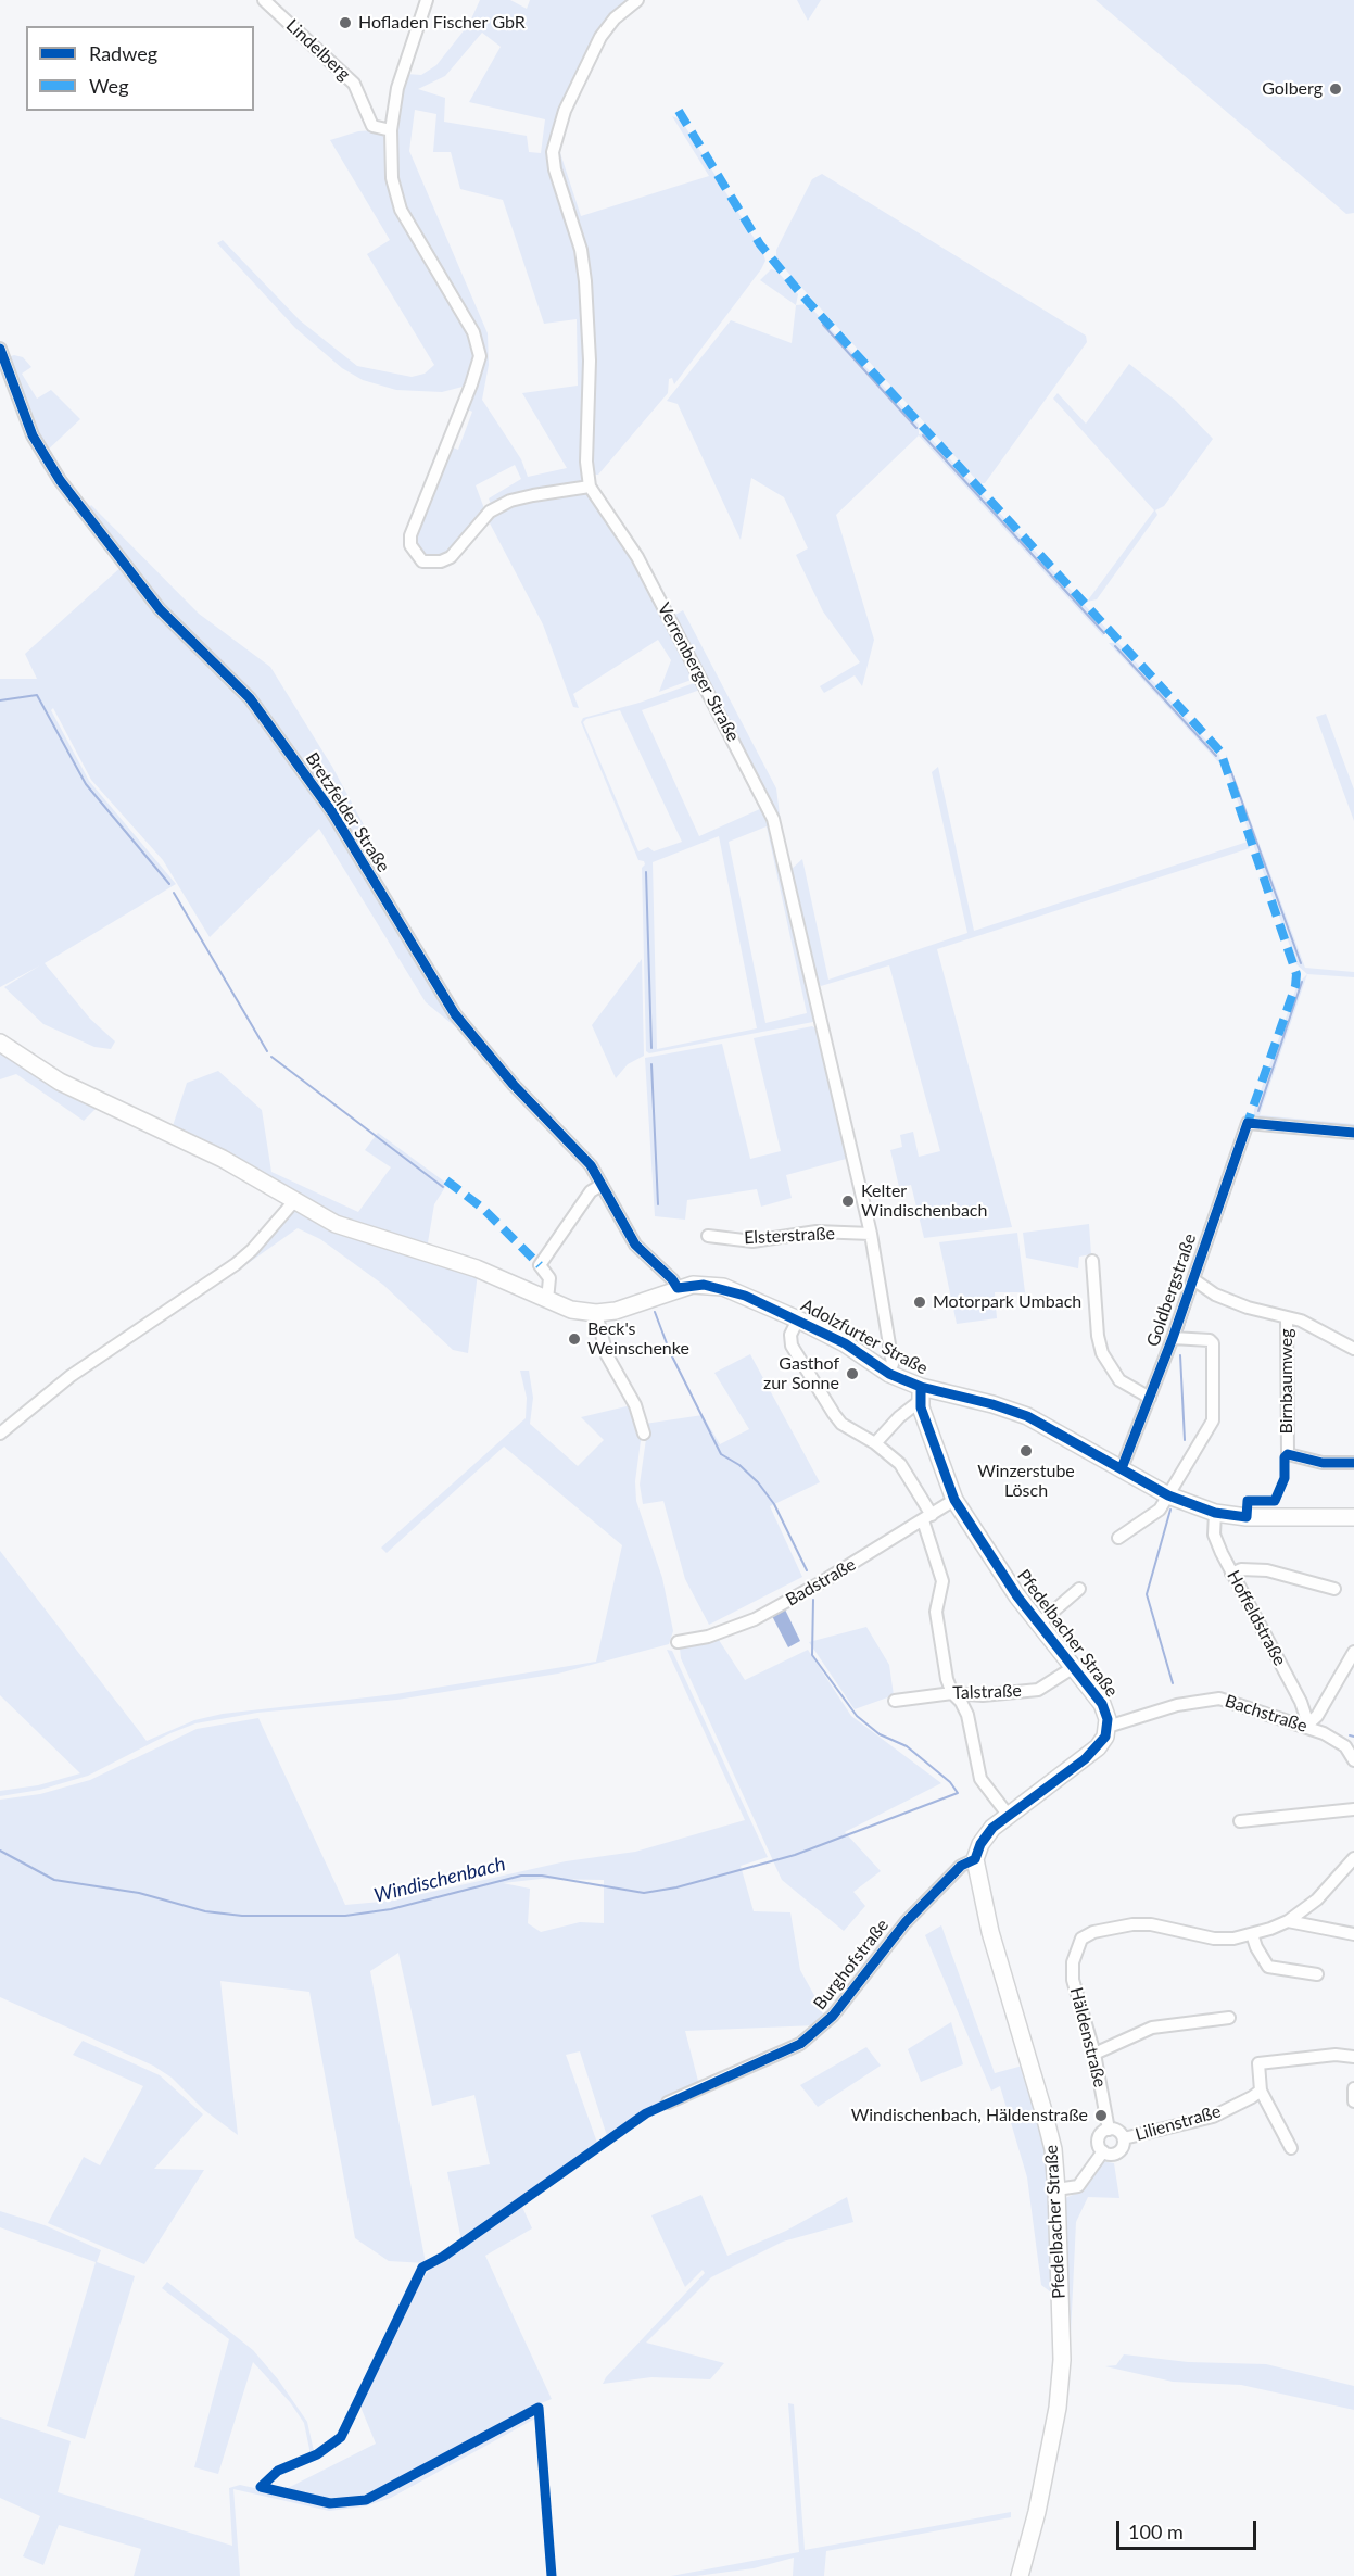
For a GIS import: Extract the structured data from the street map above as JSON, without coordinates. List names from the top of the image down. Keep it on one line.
{"streets":{"main road":["Adolzfurter Straße","Pfedelbacher Straße"],"street":["Lindelberg","Verrenberger Straße","Bretzfelder Straße","Elsterstraße","Goldbergstraße","Birnbaumweg","Badstraße","Hoffeldstraße","Talstraße","Bachstraße","Burghofstraße","Häldenstraße","Lilienstraße"]},"crossings":[["Verrenberger Straße","Elsterstraße"],["Verrenberger Straße","Adolzfurter Straße"],["Bretzfelder Straße","Adolzfurter Straße"],["Goldbergstraße","Adolzfurter Straße"],["Adolzfurter Straße","Hoffeldstraße"],["Adolzfurter Straße","Pfedelbacher Straße"],["Badstraße","Pfedelbacher Straße"],["Hoffeldstraße","Bachstraße"],["Pfedelbacher Straße","Talstraße"],["Pfedelbacher Straße","Bachstraße"],["Pfedelbacher Straße","Burghofstraße"],["Pfedelbacher Straße","Lilienstraße"],["Häldenstraße","Lilienstraße"]],"water":["Windischenbach"],"places":["Hofladen Fischer GbR","Golberg","Kelter Windischenbach","Motorpark Umbach","Beck's Weinschenke","Gasthof zur Sonne","Winzerstube Lösch","Windischenbach, Häldenstraße"],"legend":["Radweg","Weg"],"scale_bar":"100 m"}
